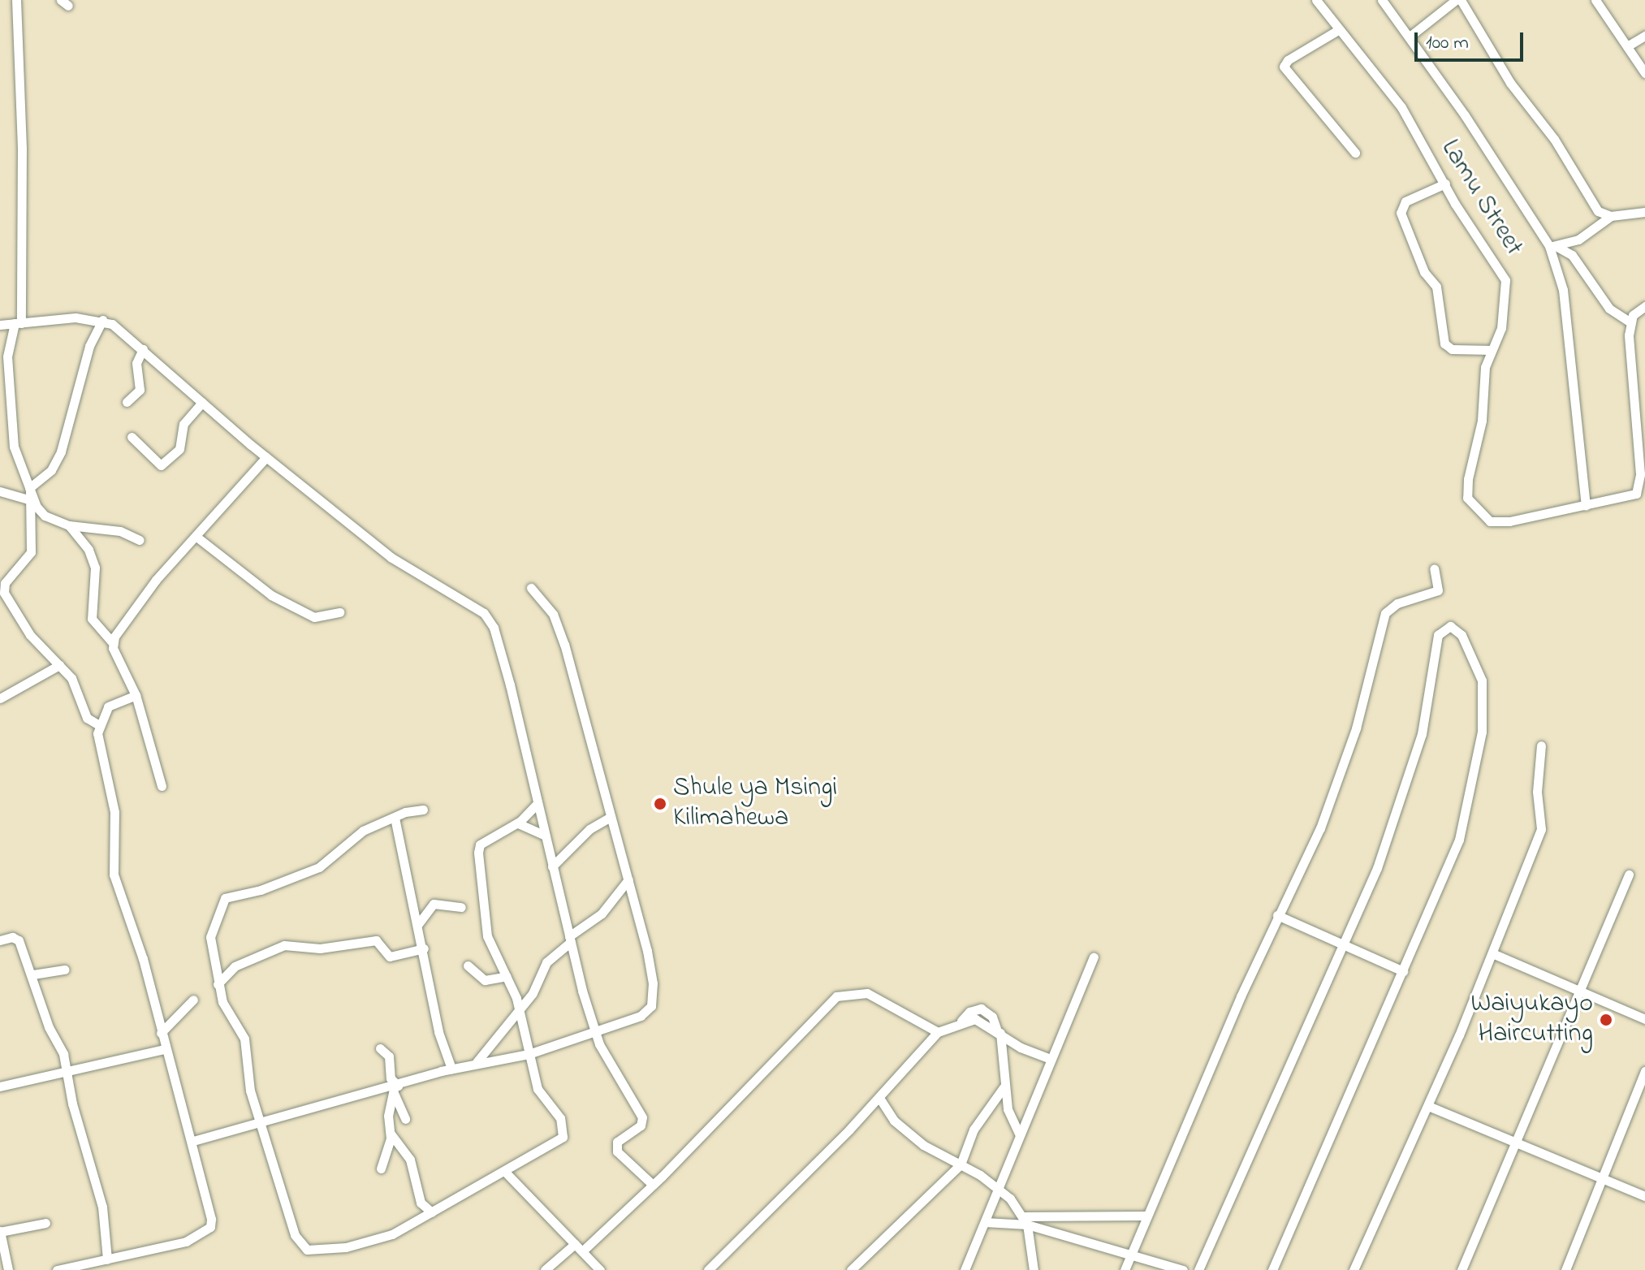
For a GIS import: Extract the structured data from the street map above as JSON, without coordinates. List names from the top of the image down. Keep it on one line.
{"streets":{"street":["Lamu Street"]},"places":["Shule ya Msingi Kilimahewa","Waiyukayo Haircutting"],"scale_bar":"100 m"}
